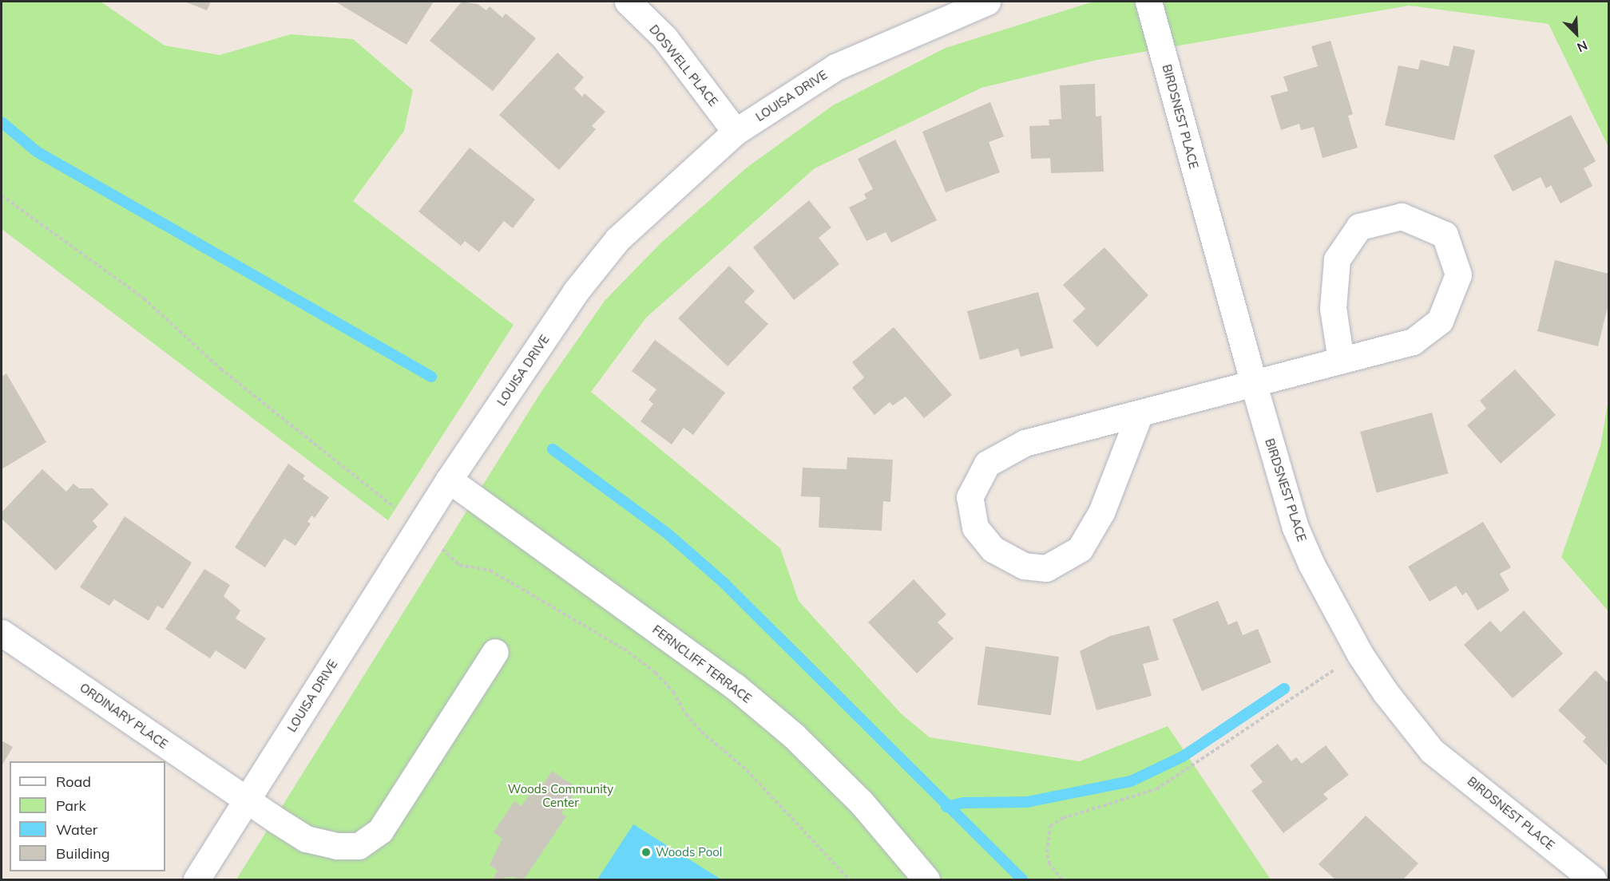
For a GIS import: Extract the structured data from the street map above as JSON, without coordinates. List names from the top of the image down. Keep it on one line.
{"streets":{"street":["DOSWELL PLACE","LOUISA DRIVE","BIRDSNEST PLACE","FERNCLIFF TERRACE","ORDINARY PLACE"]},"crossings":[["DOSWELL PLACE","LOUISA DRIVE"],["LOUISA DRIVE","FERNCLIFF TERRACE"],["LOUISA DRIVE","ORDINARY PLACE"]],"parks":["Woods Community Center"],"places":["Woods Pool"],"legend":["Road","Park","Water","Building"],"north":"bottom right"}
